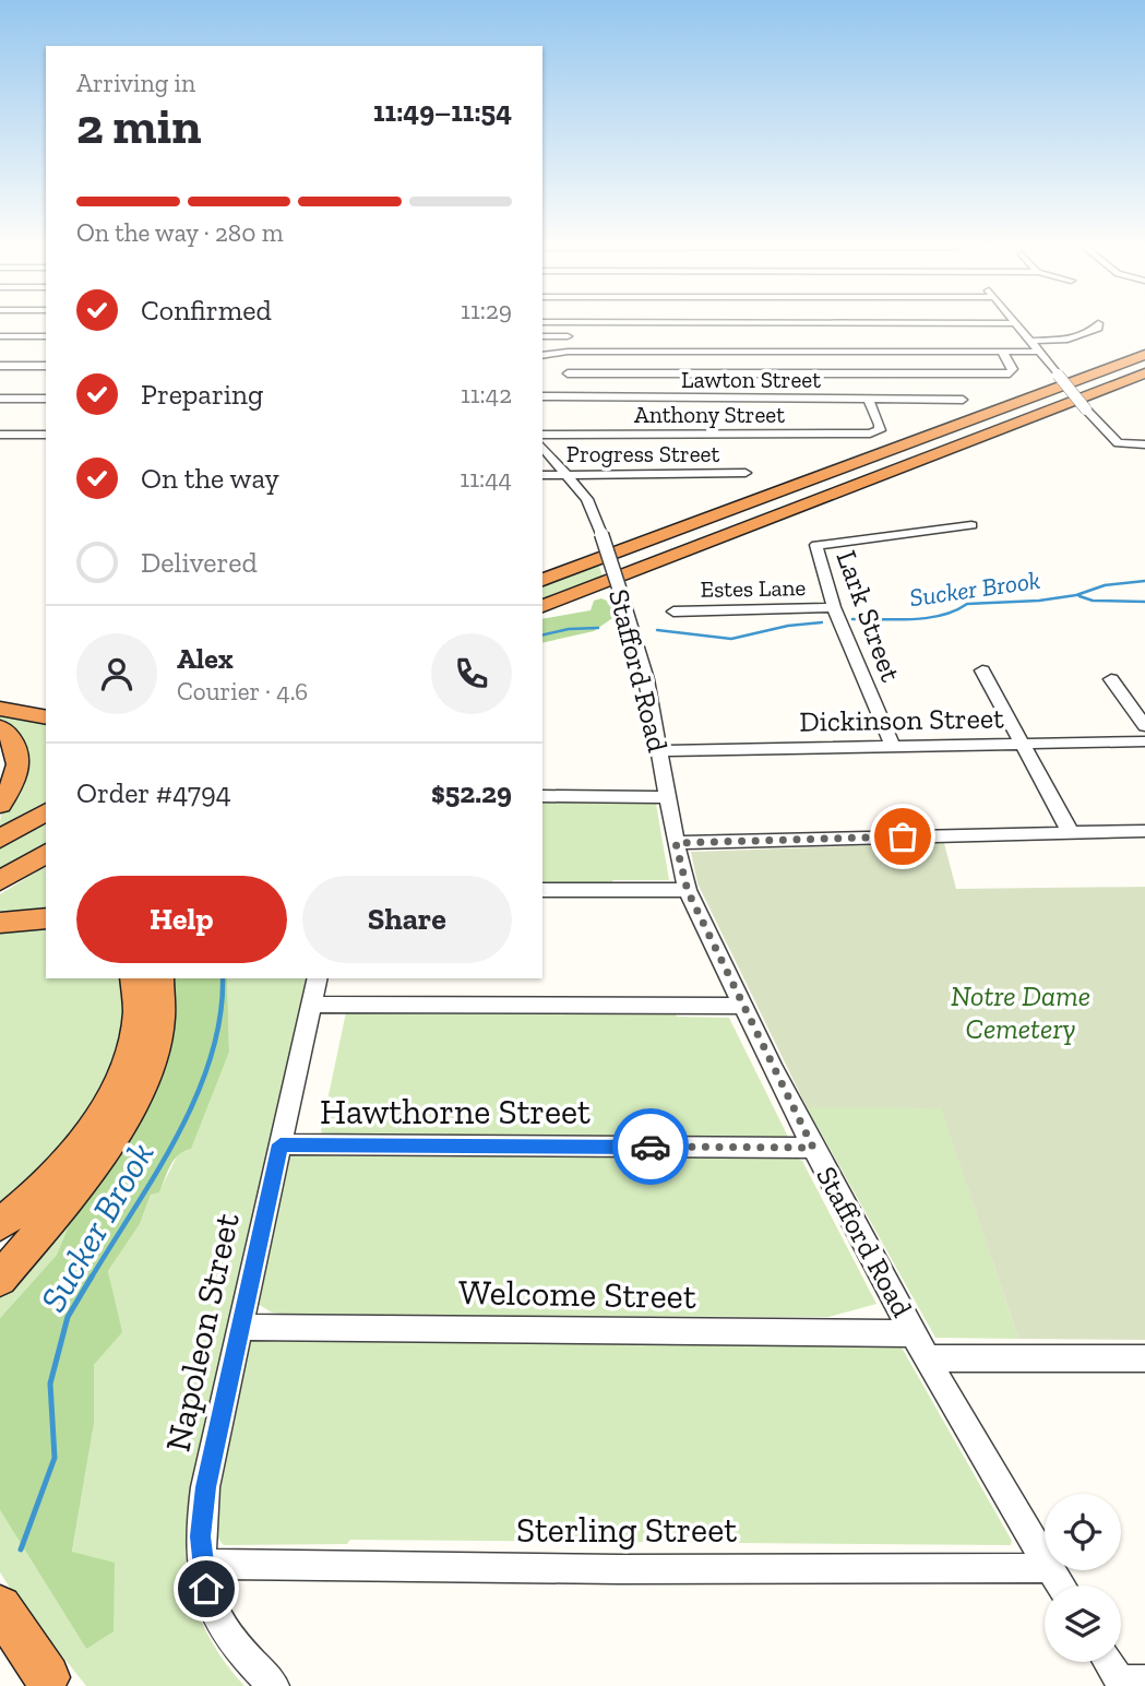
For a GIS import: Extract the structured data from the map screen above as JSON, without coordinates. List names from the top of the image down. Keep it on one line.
{"streets":{"street":["Lawton Street","Anthony Street","Progress Street","Estes Lane","Lark Street","Stafford Road","Dickinson Street","Hawthorne Street","Welcome Street","Napoleon Street","Sterling Street"]},"crossings":[["Lawton Street","Anthony Street"],["Progress Street","Stafford Road"],["Estes Lane","Lark Street"],["Lark Street","Dickinson Street"],["Stafford Road","Dickinson Street"],["Stafford Road","Hawthorne Street"],["Stafford Road","Welcome Street"],["Hawthorne Street","Napoleon Street"],["Welcome Street","Napoleon Street"],["Napoleon Street","Sterling Street"]],"water":["Sucker Brook"],"parks":["Notre Dame Cemetery"],"page":{"heading":["2 min","Arriving in","11:49–11:54"],"panel":["Alex","Courier · 4.6","Order #4794","$52.29"],"bar":"On the way · 280 m","list":[["Confirmed","11:29"],["Preparing","11:42"],["On the way","11:44"],"Delivered"],"buttons":["Help","Share"]}}
